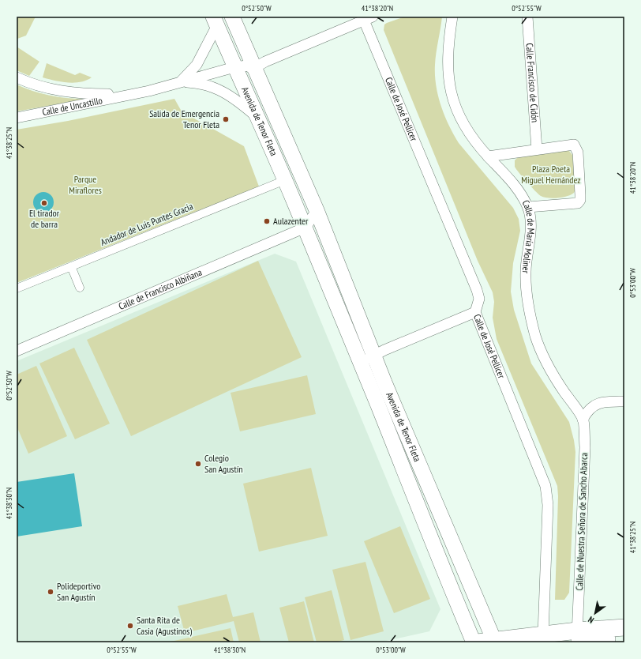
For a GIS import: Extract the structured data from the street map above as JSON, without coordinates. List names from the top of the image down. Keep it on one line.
{"streets":{"main road":["Avenida de Tenor Fleta"],"street":["Calle Francisco de Cidón","Calle de Uncastillo","Calle de José Pellicer","Andador de Luis Puntes Gracia","Calle de María Moliner","Calle de Francisco Albiñana","Calle de Nuestra Señora de Sancho Abarca"]},"crossings":[["Calle de Uncastillo","Avenida de Tenor Fleta"],["Avenida de Tenor Fleta","Andador de Luis Puntes Gracia"],["Avenida de Tenor Fleta","Calle de Francisco Albiñana"],["Calle de María Moliner","Calle de Nuestra Señora de Sancho Abarca"]],"parks":["Plaza Poeta Miguel Hernández","Parque Miraflores"],"places":["Salida de Emergencia Tenor Fleta","El tirador de barra","Aulazenter","Colegio San Agustín","Polideportivo San Agustín","Santa Rita de Casia (Agustinos)"],"north":"bottom left","coordinates":["0°52'50\"W","41°38'20\"N","0°52'55\"W","41°38'25\"N","0°53'00\"W","41°38'30\"N"]}
